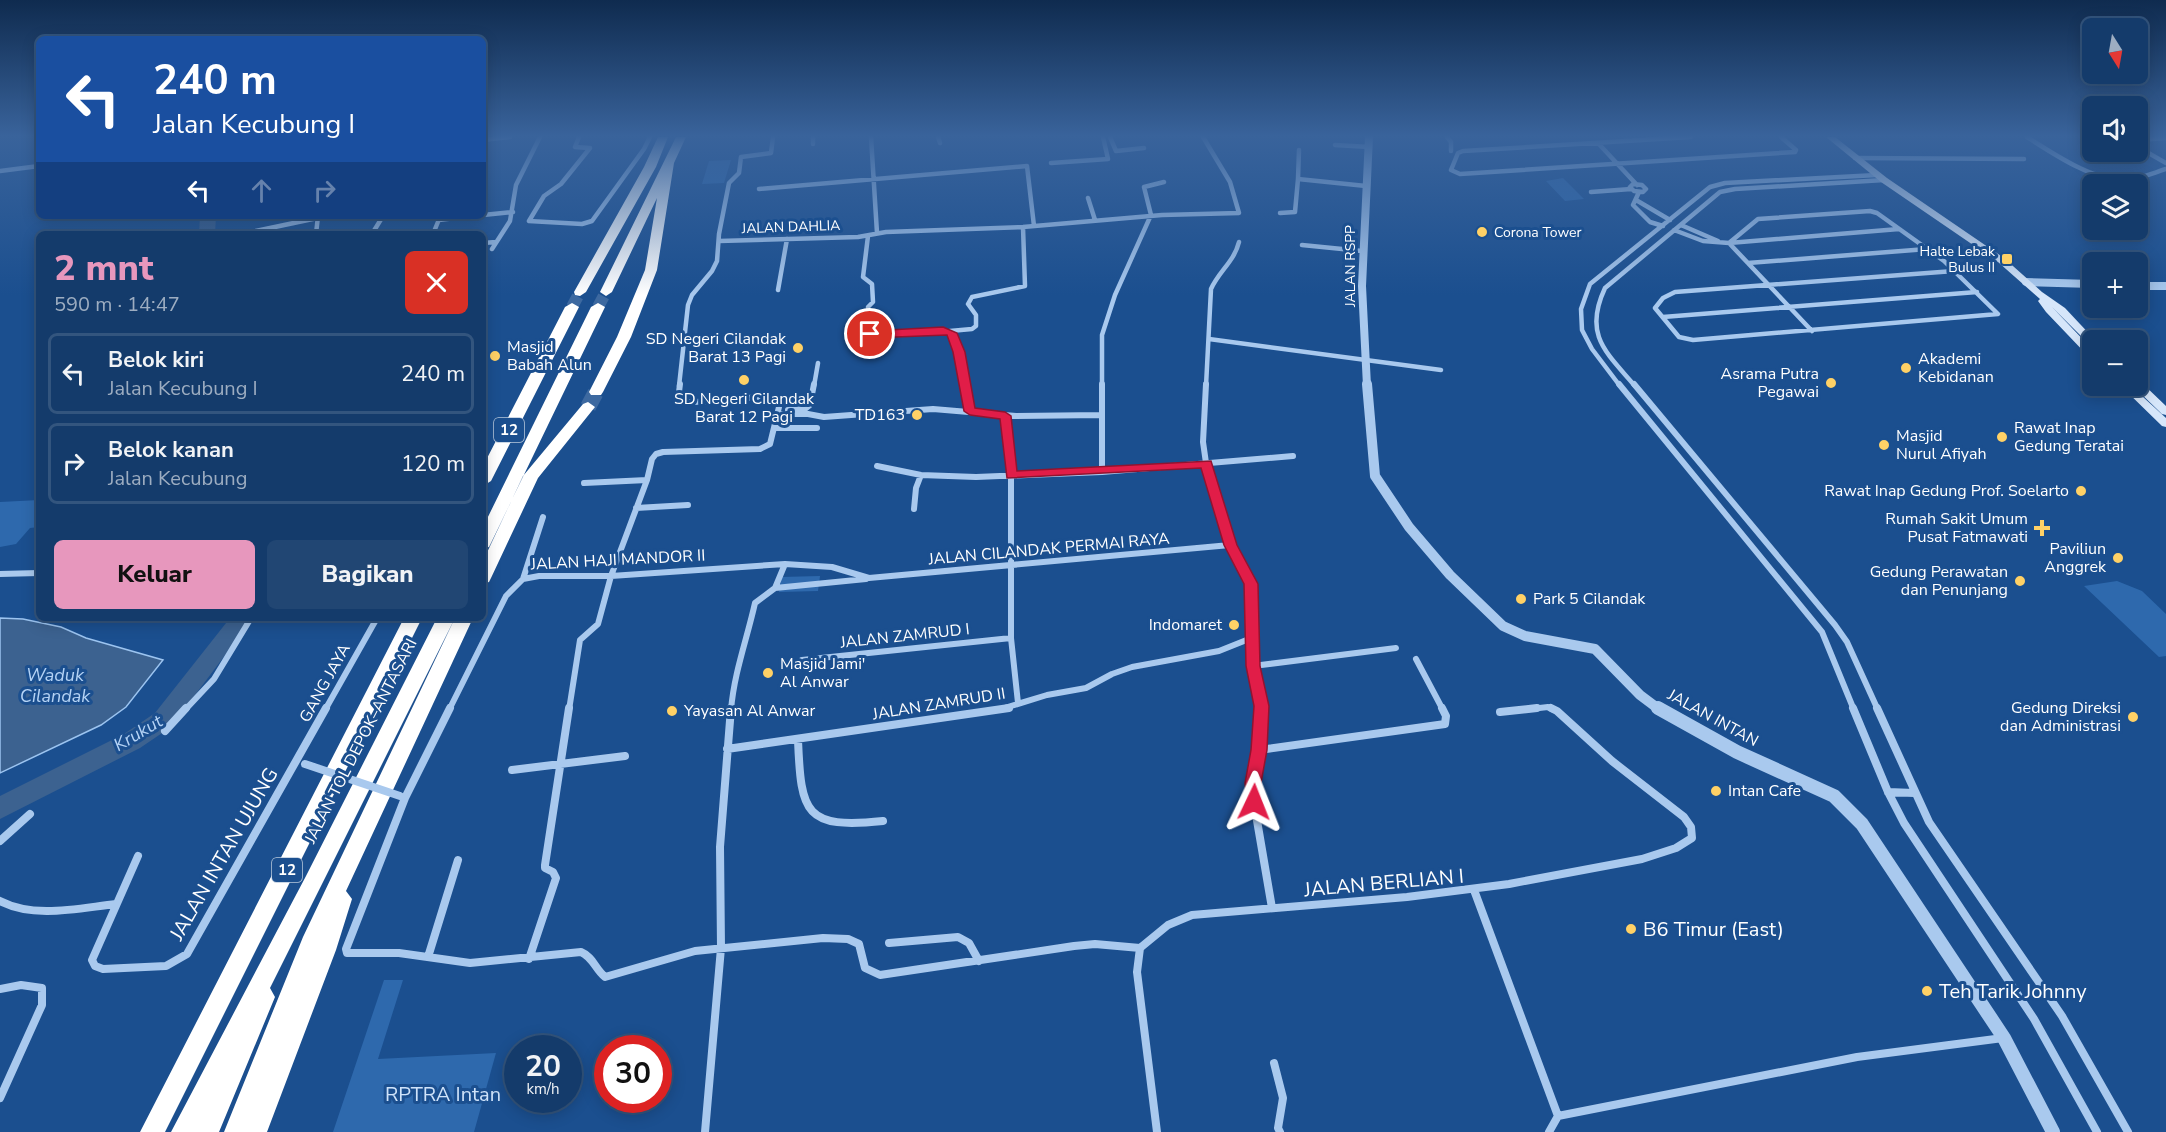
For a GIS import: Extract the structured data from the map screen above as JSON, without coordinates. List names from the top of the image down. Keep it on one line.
{"streets":{"highway":["12","JALAN TOL DEPOK–ANTASARI"],"street":["JALAN DAHLIA","JALAN RSPP","JALAN CILANDAK PERMAI RAYA","JALAN HAJI MANDOR II","JALAN ZAMRUD I","GANG JAYA","JALAN ZAMRUD II","JALAN INTAN","JALAN INTAN UJUNG","JALAN BERLIAN I"]},"crossings":[["JALAN RSPP","JALAN INTAN"],["JALAN CILANDAK PERMAI RAYA","JALAN HAJI MANDOR II"],["GANG JAYA","JALAN INTAN UJUNG"]],"water":["Waduk Cilandak","Krukut"],"parks":["RPTRA Intan"],"places":{"other":["Corona Tower","SD Negeri Cilandak Barat 13 Pagi","Masjid Babah Alun","Akademi Kebidanan","SD Negeri Cilandak Barat 12 Pagi","Asrama Putra Pegawai","TD163","Rawat Inap Gedung Teratai","Masjid Nurul Afiyah","Rawat Inap Gedung Prof. Soelarto","Paviliun Anggrek","Gedung Perawatan dan Penunjang","Park 5 Cilandak","Indomaret","Masjid Jami' Al Anwar","Yayasan Al Anwar","Gedung Direksi dan Administrasi","Intan Cafe","B6 Timur (East)","Teh Tarik Johnny"],"transit":["Halte Lebak Bulus II"],"health":["Rumah Sakit Umum Pusat Fatmawati"]},"north":"bottom","page":{"map_buttons":["+","−"],"turn":["240 m","Jalan Kecubung I"],"heading":["2 mnt","590 m · 14:47"],"list":[{"name":"Belok kiri","note":"Jalan Kecubung I","value":"240 m"},{"name":"Belok kanan","note":"Jalan Kecubung","value":"120 m"}],"buttons":["Keluar","Bagikan"],"speed":"20 km/h","limit":"30"}}
